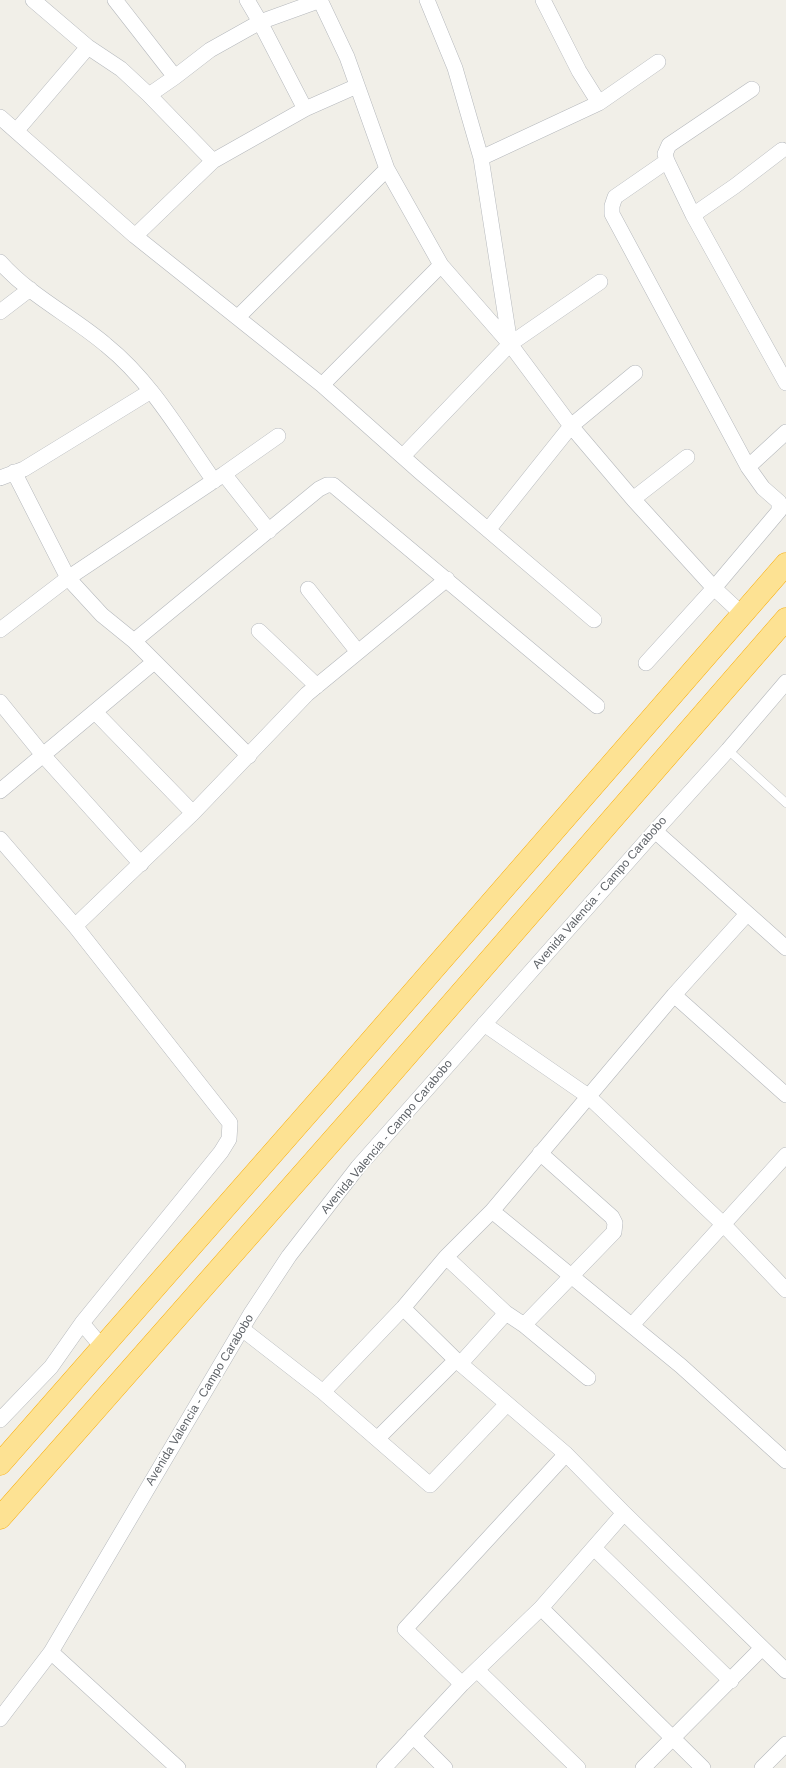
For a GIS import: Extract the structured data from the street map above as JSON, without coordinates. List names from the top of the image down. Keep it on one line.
{"streets":{"street":["Avenida Valencia - Campo Carabobo"]}}
